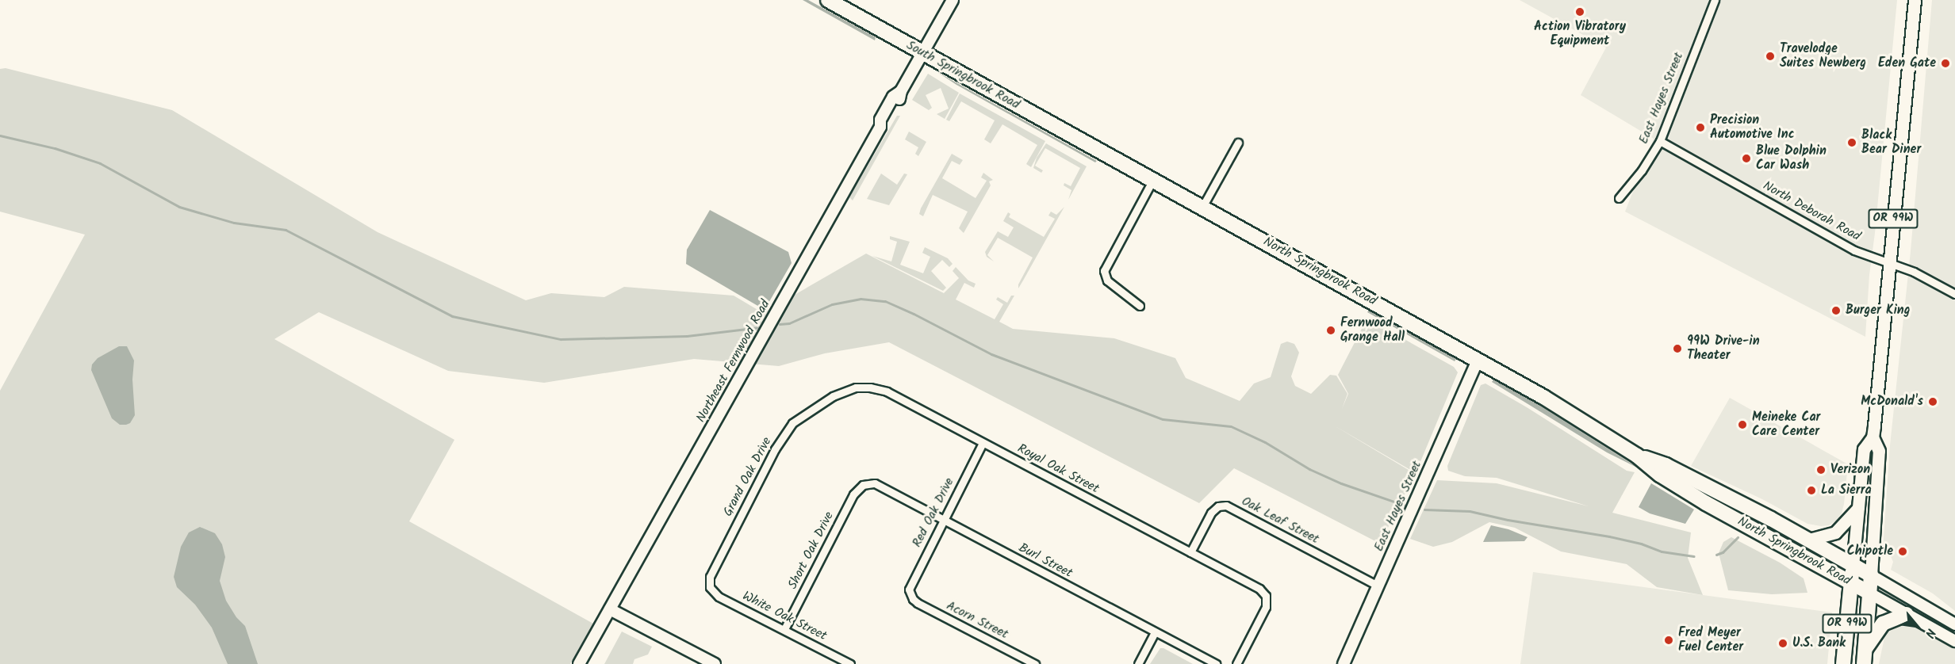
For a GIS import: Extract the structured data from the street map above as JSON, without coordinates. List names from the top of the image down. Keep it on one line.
{"streets":{"highway":["South Springbrook Road","OR 99W","North Springbrook Road"],"street":["East Hayes Street","North Deborah Road","Northeast Fernwood Road","Royal Oak Street","Grand Oak Drive","Red Oak Drive","Oak Leaf Street","Short Oak Drive","Burl Street","White Oak Street","Acorn Street"]},"crossings":[["South Springbrook Road","North Springbrook Road"],["South Springbrook Road","Northeast Fernwood Road"],["East Hayes Street","North Deborah Road"],["East Hayes Street","North Springbrook Road"],["East Hayes Street","Oak Leaf Street"],["North Deborah Road","OR 99W"],["OR 99W","North Springbrook Road"],["Royal Oak Street","Grand Oak Drive"],["Royal Oak Street","Red Oak Drive"],["Royal Oak Street","Oak Leaf Street"],["Grand Oak Drive","White Oak Street"],["Red Oak Drive","Burl Street"],["Red Oak Drive","Acorn Street"],["Short Oak Drive","Burl Street"],["Short Oak Drive","White Oak Street"]],"places":["Action Vibratory Equipment","Travelodge Suites Newberg","Eden Gate","Precision Automotive Inc","Black Bear Diner","Blue Dolphin Car Wash","Burger King","Fernwood Grange Hall","99W Drive-in Theater","McDonald's","Meineke Car Care Center","Verizon","La Sierra","Chipotle","Fred Meyer Fuel Center","U.S. Bank"],"north":"bottom right"}
